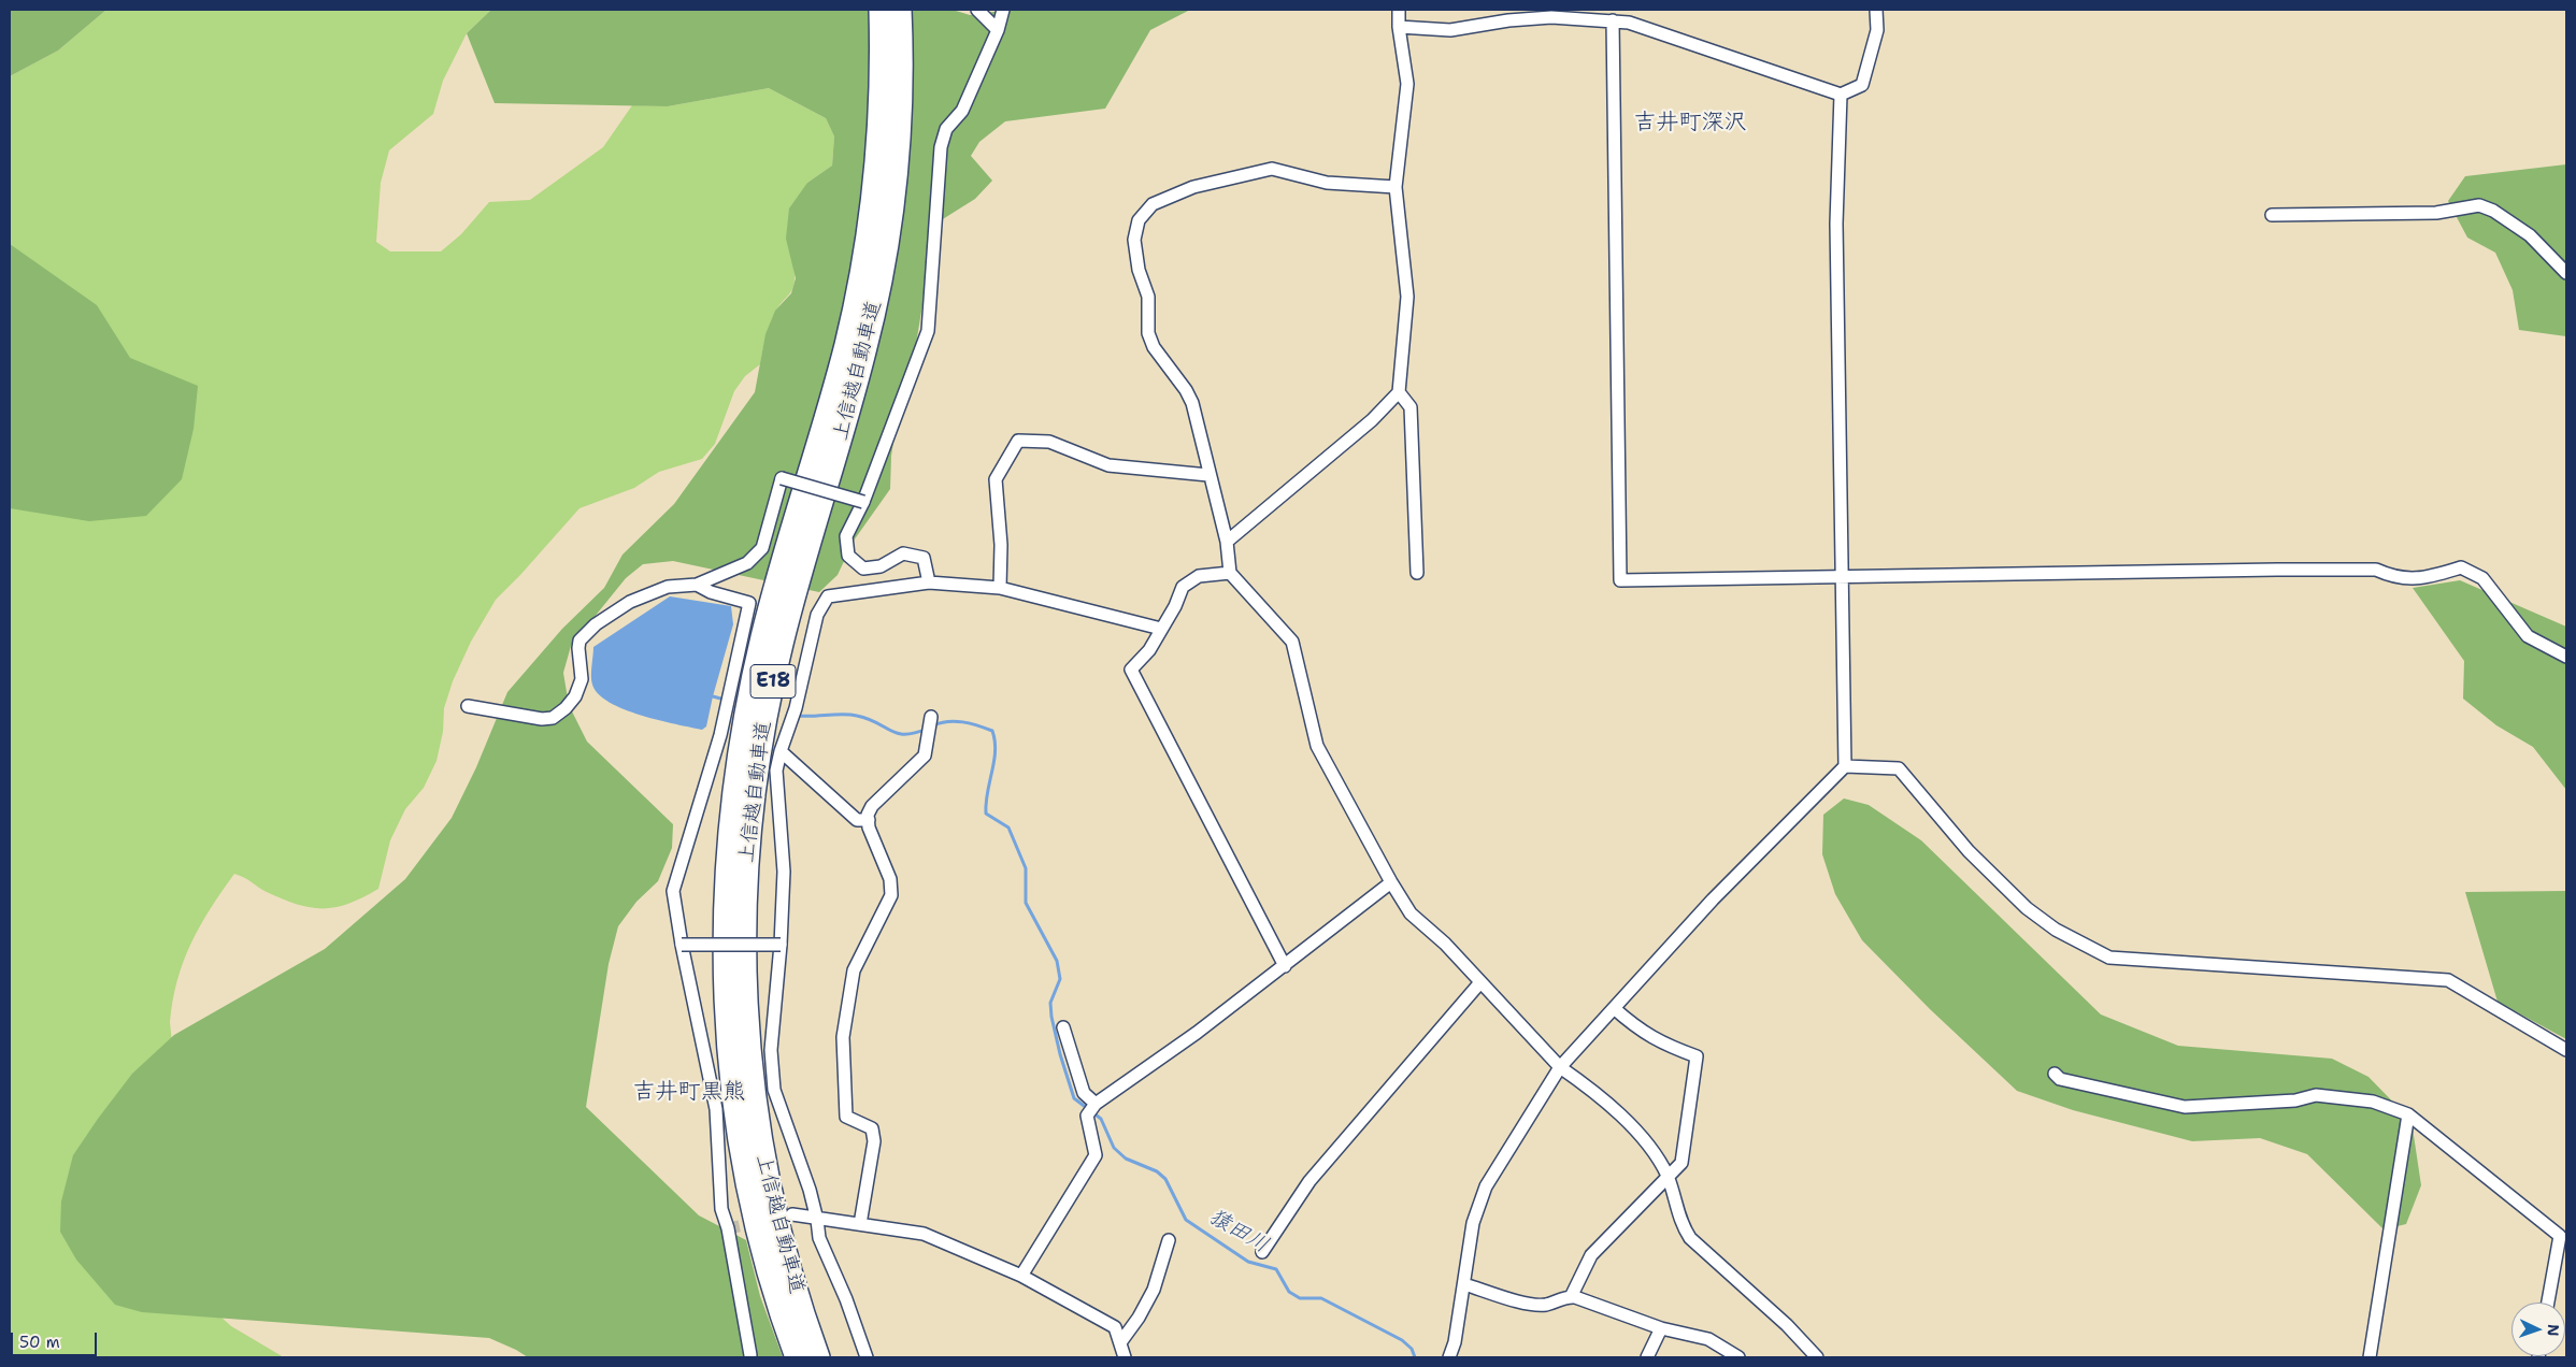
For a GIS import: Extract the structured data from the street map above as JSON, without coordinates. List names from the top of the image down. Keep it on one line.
{"streets":{"highway":["上信越自動車道","E18"]},"districts":["吉井町深沢","吉井町黒熊"],"water":["猿田川"],"scale_bar":"50 m","north":"right"}
